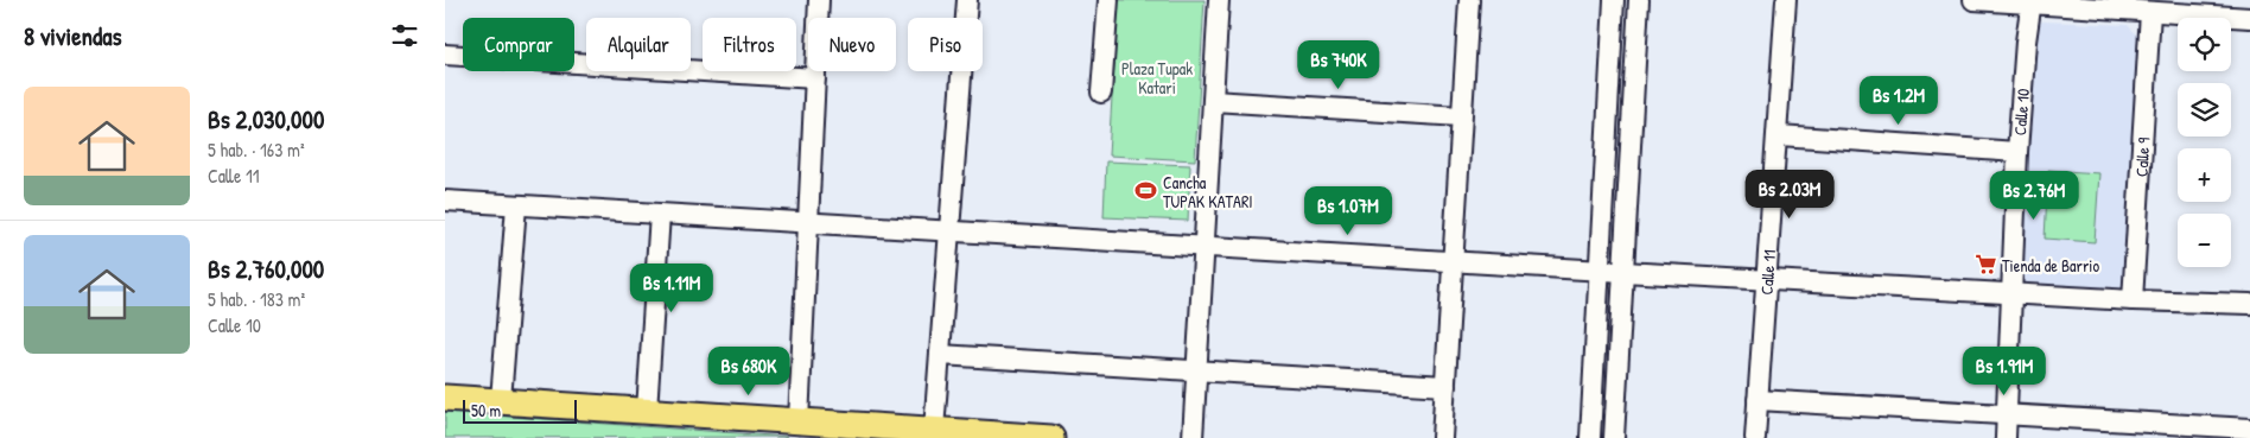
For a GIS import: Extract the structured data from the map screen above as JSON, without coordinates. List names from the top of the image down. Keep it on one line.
{"streets":{"street":["Calle 10","Calle 9","Calle 11"]},"parks":["Plaza Tupak Katari"],"places":{"sports":["Cancha TUPAK KATARI"],"supermarket":["Tienda de Barrio"]},"scale_bar":"50 m","page":{"heading":"8 viviendas","map_buttons":["+","−"],"chip":["Comprar","Alquilar","Filtros","Nuevo","Piso"],"price":["Bs 740K","Bs 1.2M","Bs 2.03M","Bs 2.76M","Bs 1.07M","Bs 1.11M","Bs 680K","Bs 1.91M"],"list":[{"name":"Bs 2,030,000","note":"5 hab. · 163 m² · Calle 11"},{"name":"Bs 2,760,000","note":"5 hab. · 183 m² · Calle 10"}],"scale":"50 m"}}
